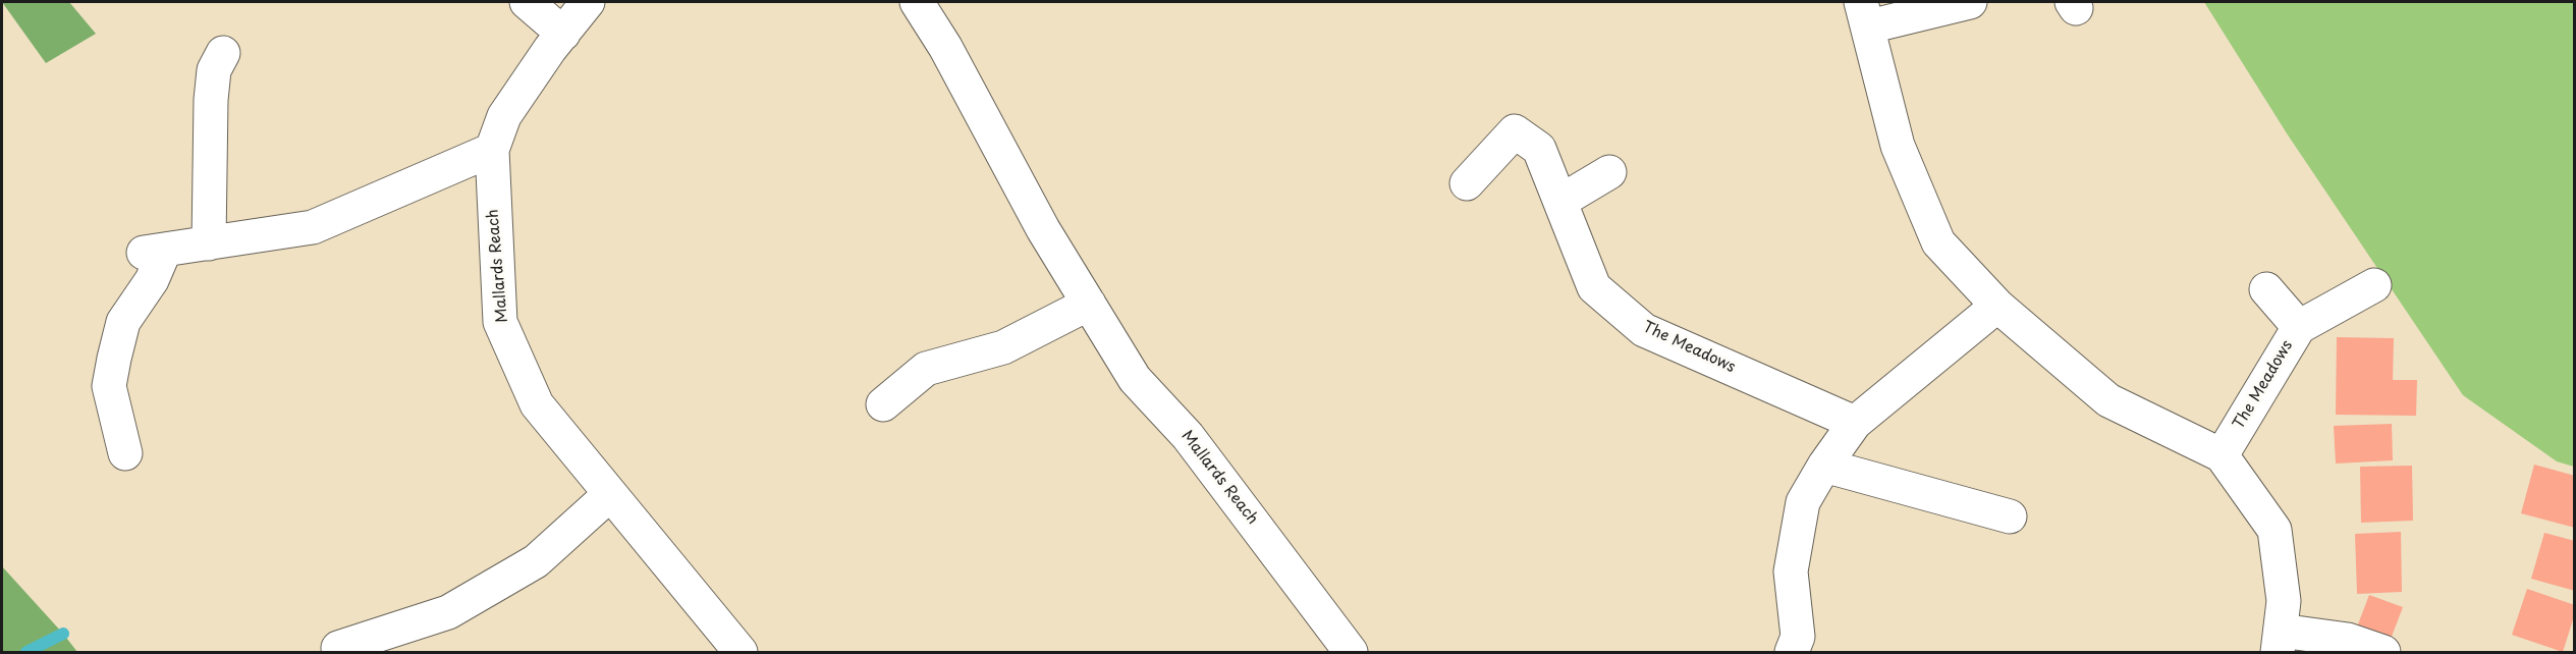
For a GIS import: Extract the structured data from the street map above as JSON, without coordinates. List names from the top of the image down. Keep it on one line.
{"streets":{"street":["Mallards Reach","The Meadows"]}}
